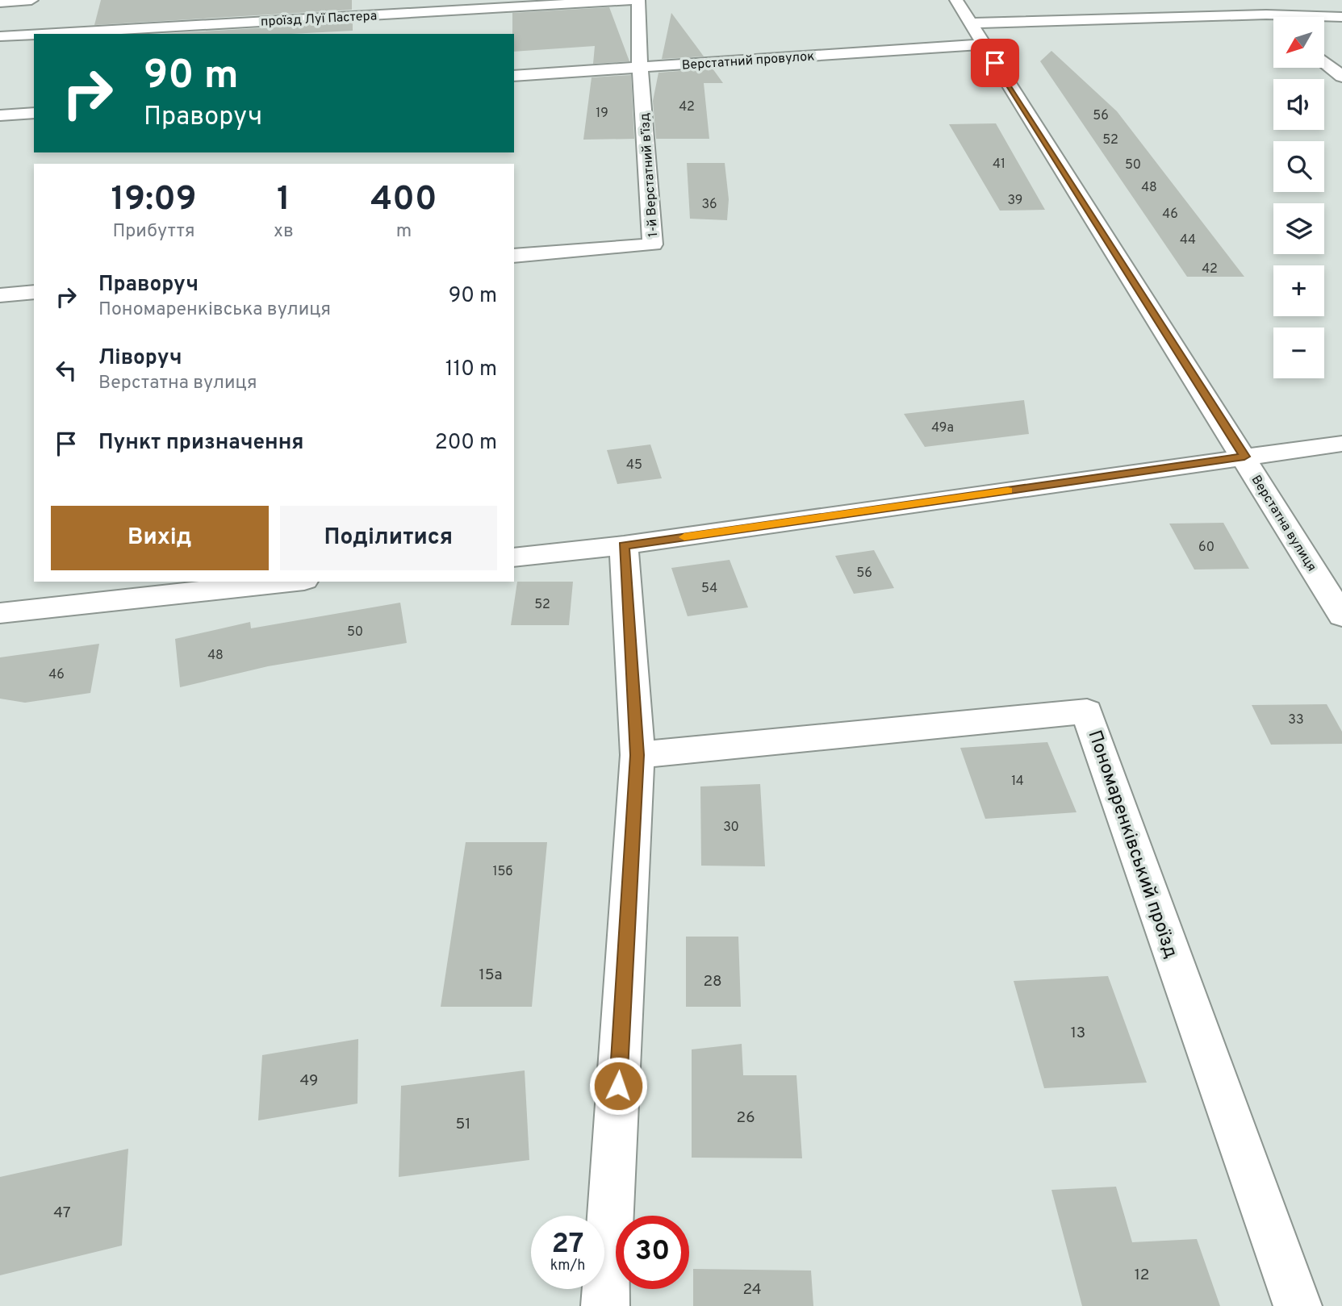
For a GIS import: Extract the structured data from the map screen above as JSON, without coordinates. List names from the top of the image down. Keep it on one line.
{"streets":{"street":["проїзд Луї Пастера","Верстатний провулок","1-й Верстатний в’їзд","Верстатна вулиця","Пономаренківський проїзд"]},"crossings":[["Верстатний провулок","1-й Верстатний в’їзд"],["Верстатний провулок","Верстатна вулиця"]],"house_numbers":["42","19","56","52","41","50","48","39","36","46","44","42","49а","45","60","56","54","52","50","48","46","33","14","30","15б","15а","28","13","49","26","51","47","12","24"],"north":"bottom left","page":{"map_buttons":["+","−"],"turn":["90 m","Праворуч"],"eta":["19:09","Прибуття","1","хв","400","m"],"list":[{"name":"Праворуч","note":"Пономаренківська вулиця","value":"90 m"},{"name":"Ліворуч","note":"Верстатна вулиця","value":"110 m"},{"name":"Пункт призначення","value":"200 m"}],"buttons":["Вихід","Поділитися"],"speed":"27 km/h","limit":"30"}}
